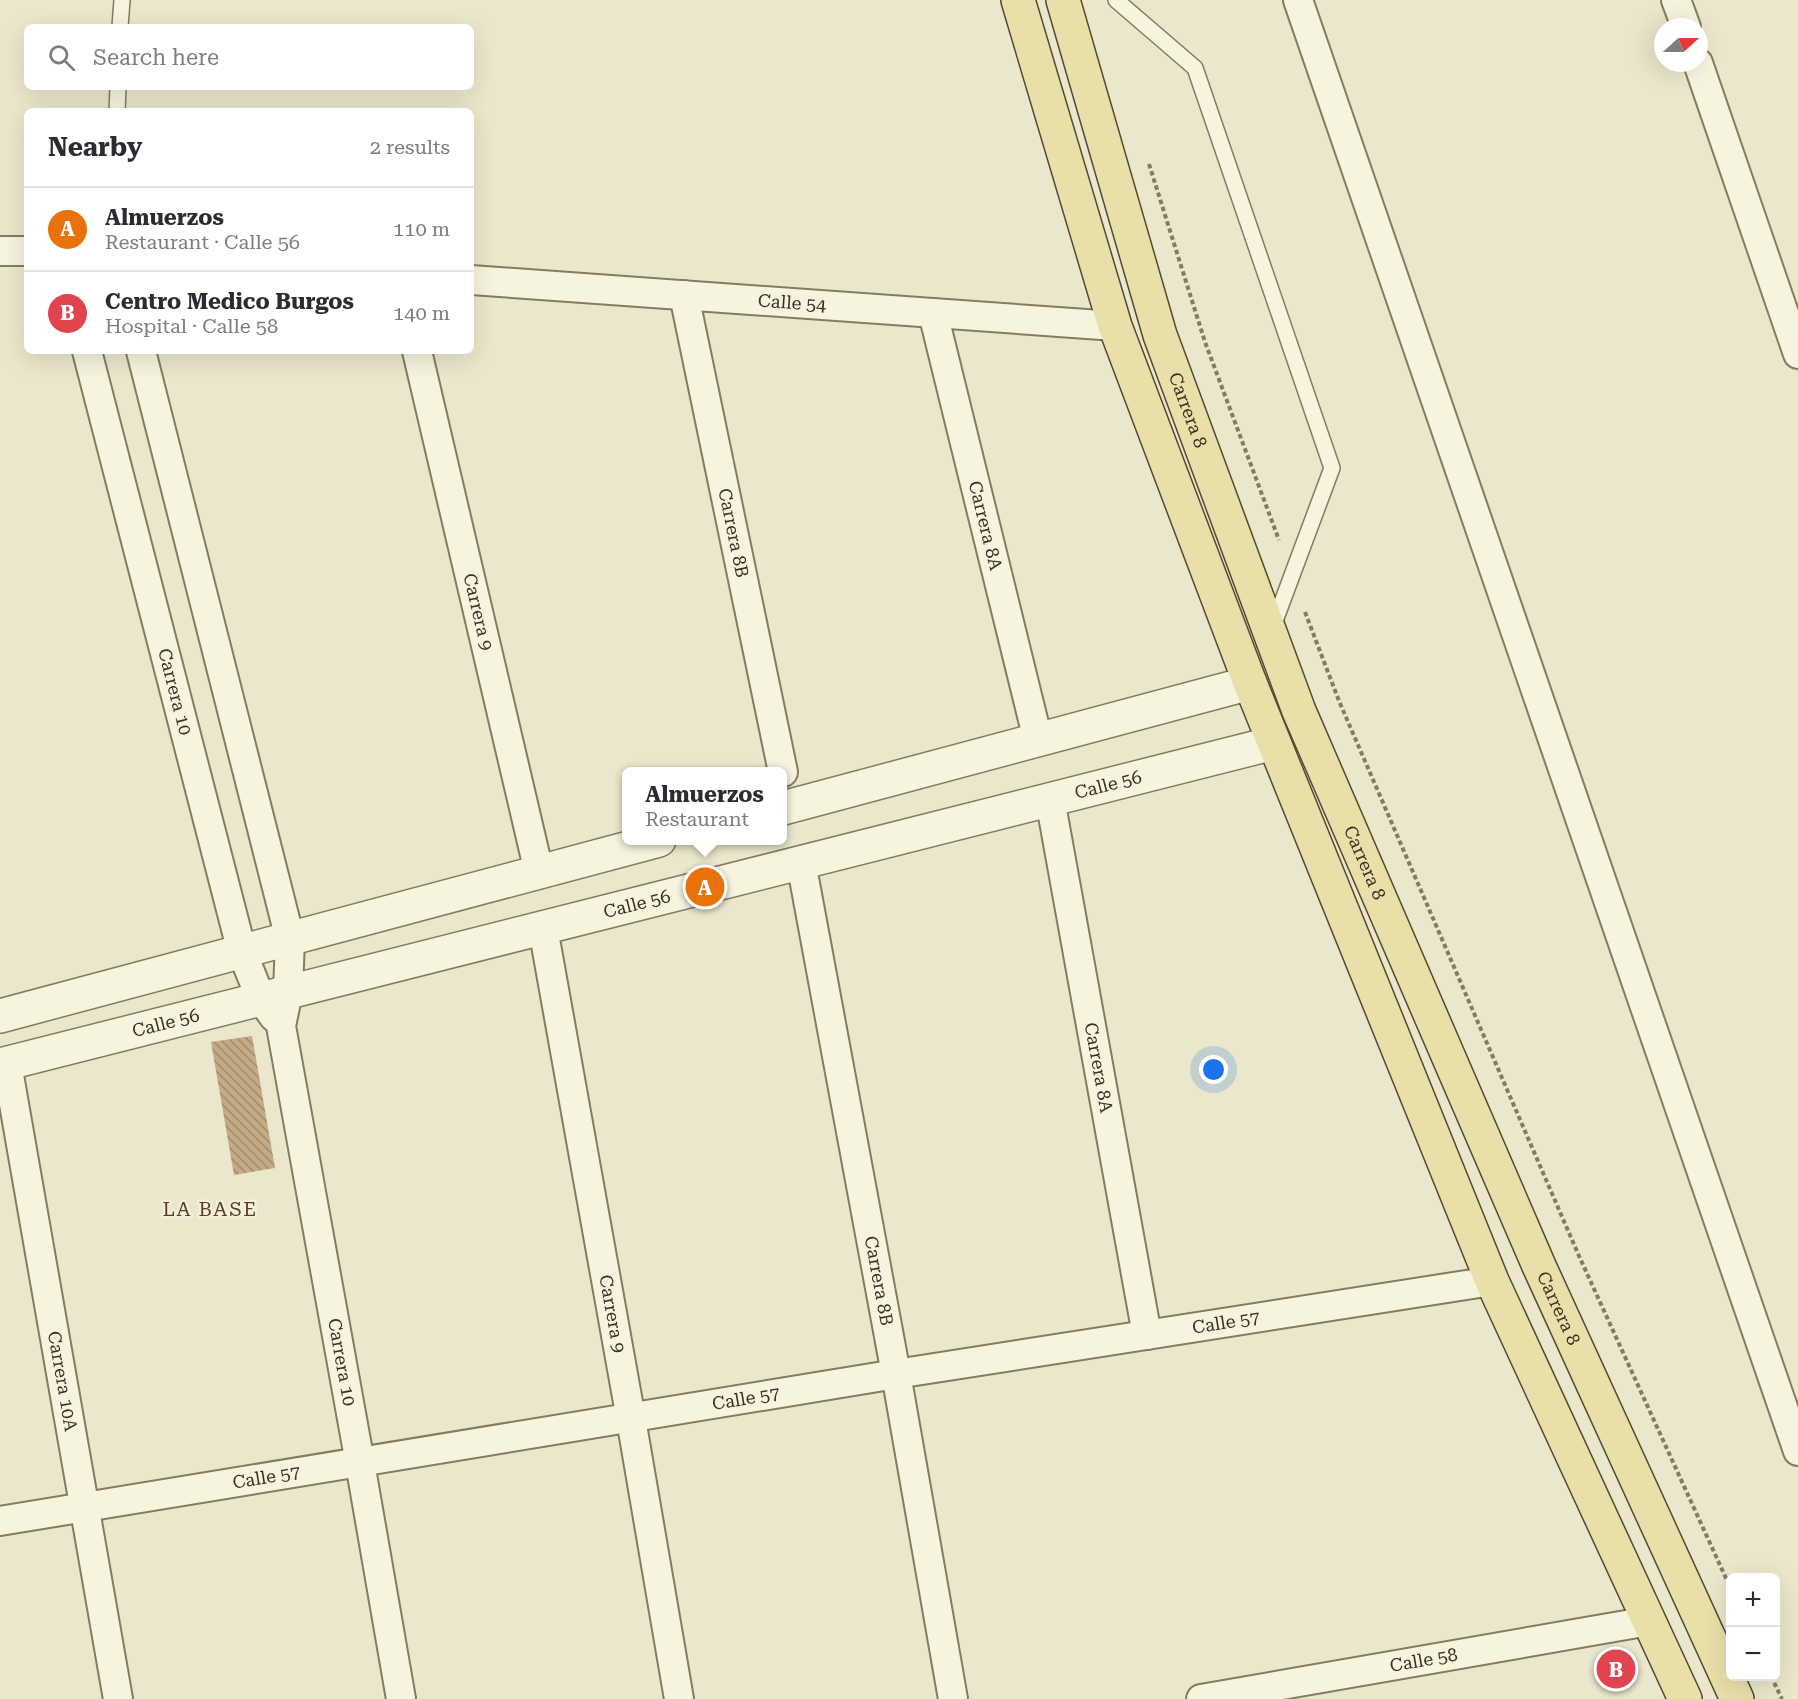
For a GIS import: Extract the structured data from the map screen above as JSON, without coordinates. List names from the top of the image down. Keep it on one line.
{"streets":{"main road":["Carrera 8"],"street":["Calle 54","Carrera 8A","Carrera 8B","Carrera 9","Carrera 10","Calle 56","Calle 57","Carrera 10A","Calle 58"]},"crossings":[["Calle 54","Carrera 8A"],["Calle 54","Carrera 8B"],["Carrera 8A","Calle 56"],["Carrera 8A","Calle 57"],["Carrera 8B","Calle 56"],["Carrera 8B","Calle 57"],["Carrera 9","Calle 56"],["Carrera 9","Calle 57"],["Carrera 10","Calle 56"],["Carrera 10","Calle 57"],["Calle 56","Carrera 10A"],["Calle 57","Carrera 10A"]],"districts":["LA BASE"],"north":"right","page":{"search":"Search here","heading":["Nearby","2 results"],"list":[{"mark":"A","name":"Almuerzos","note":"Restaurant · Calle 56","value":"110 m"},{"mark":"B","name":"Centro Medico Burgos","note":"Hospital · Calle 58","value":"140 m"}],"popup":["Almuerzos","Restaurant"],"pins":["A","B"],"map_buttons":["+","−"]}}
